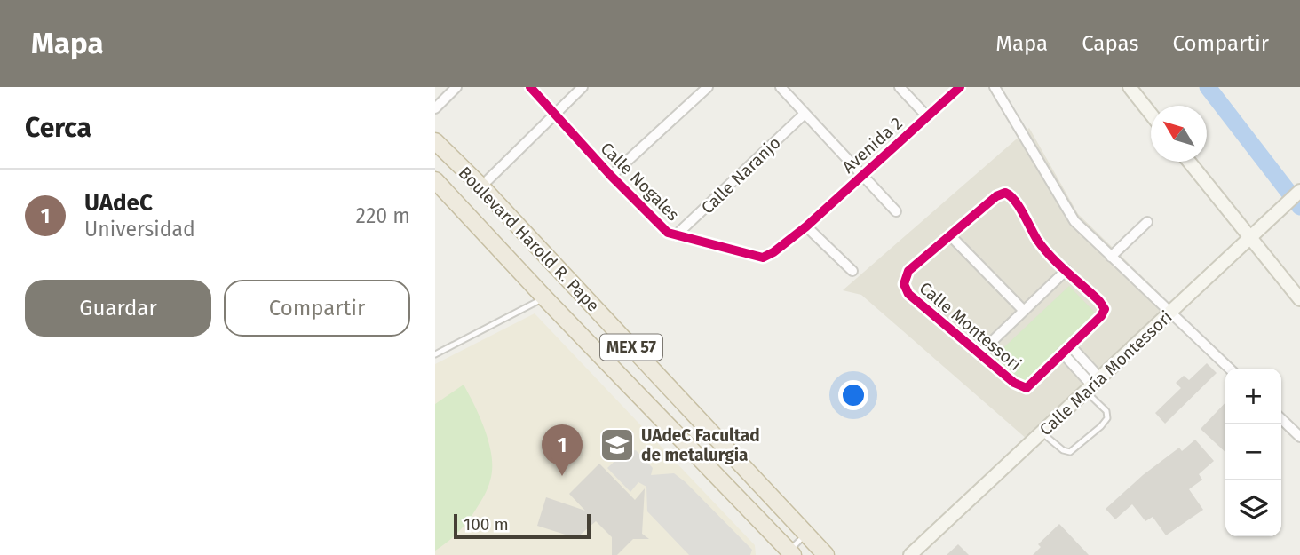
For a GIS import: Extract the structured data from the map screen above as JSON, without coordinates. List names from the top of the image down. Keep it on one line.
{"streets":{"highway":["Boulevard Harold R. Pape","MEX 57"],"main road":["Calle María Montessori"],"street":["Avenida 2","Calle Naranjo","Calle Nogales","Calle Montessori"]},"crossings":[["Avenida 2","Calle Nogales"],["Calle Naranjo","Calle Nogales"]],"places":{"school or university":["UAdeC Facultad de metalurgia"]},"scale_bar":"100 m","north":"top left","page":{"header":"Mapa","nav":["Mapa","Capas","Compartir"],"heading":"Cerca","list":[{"mark":"1","name":"UAdeC","note":"Universidad","value":"220 m"}],"buttons":["Guardar","Compartir"],"map_buttons":["+","−"],"pins":"1","scale":"100 m"}}
